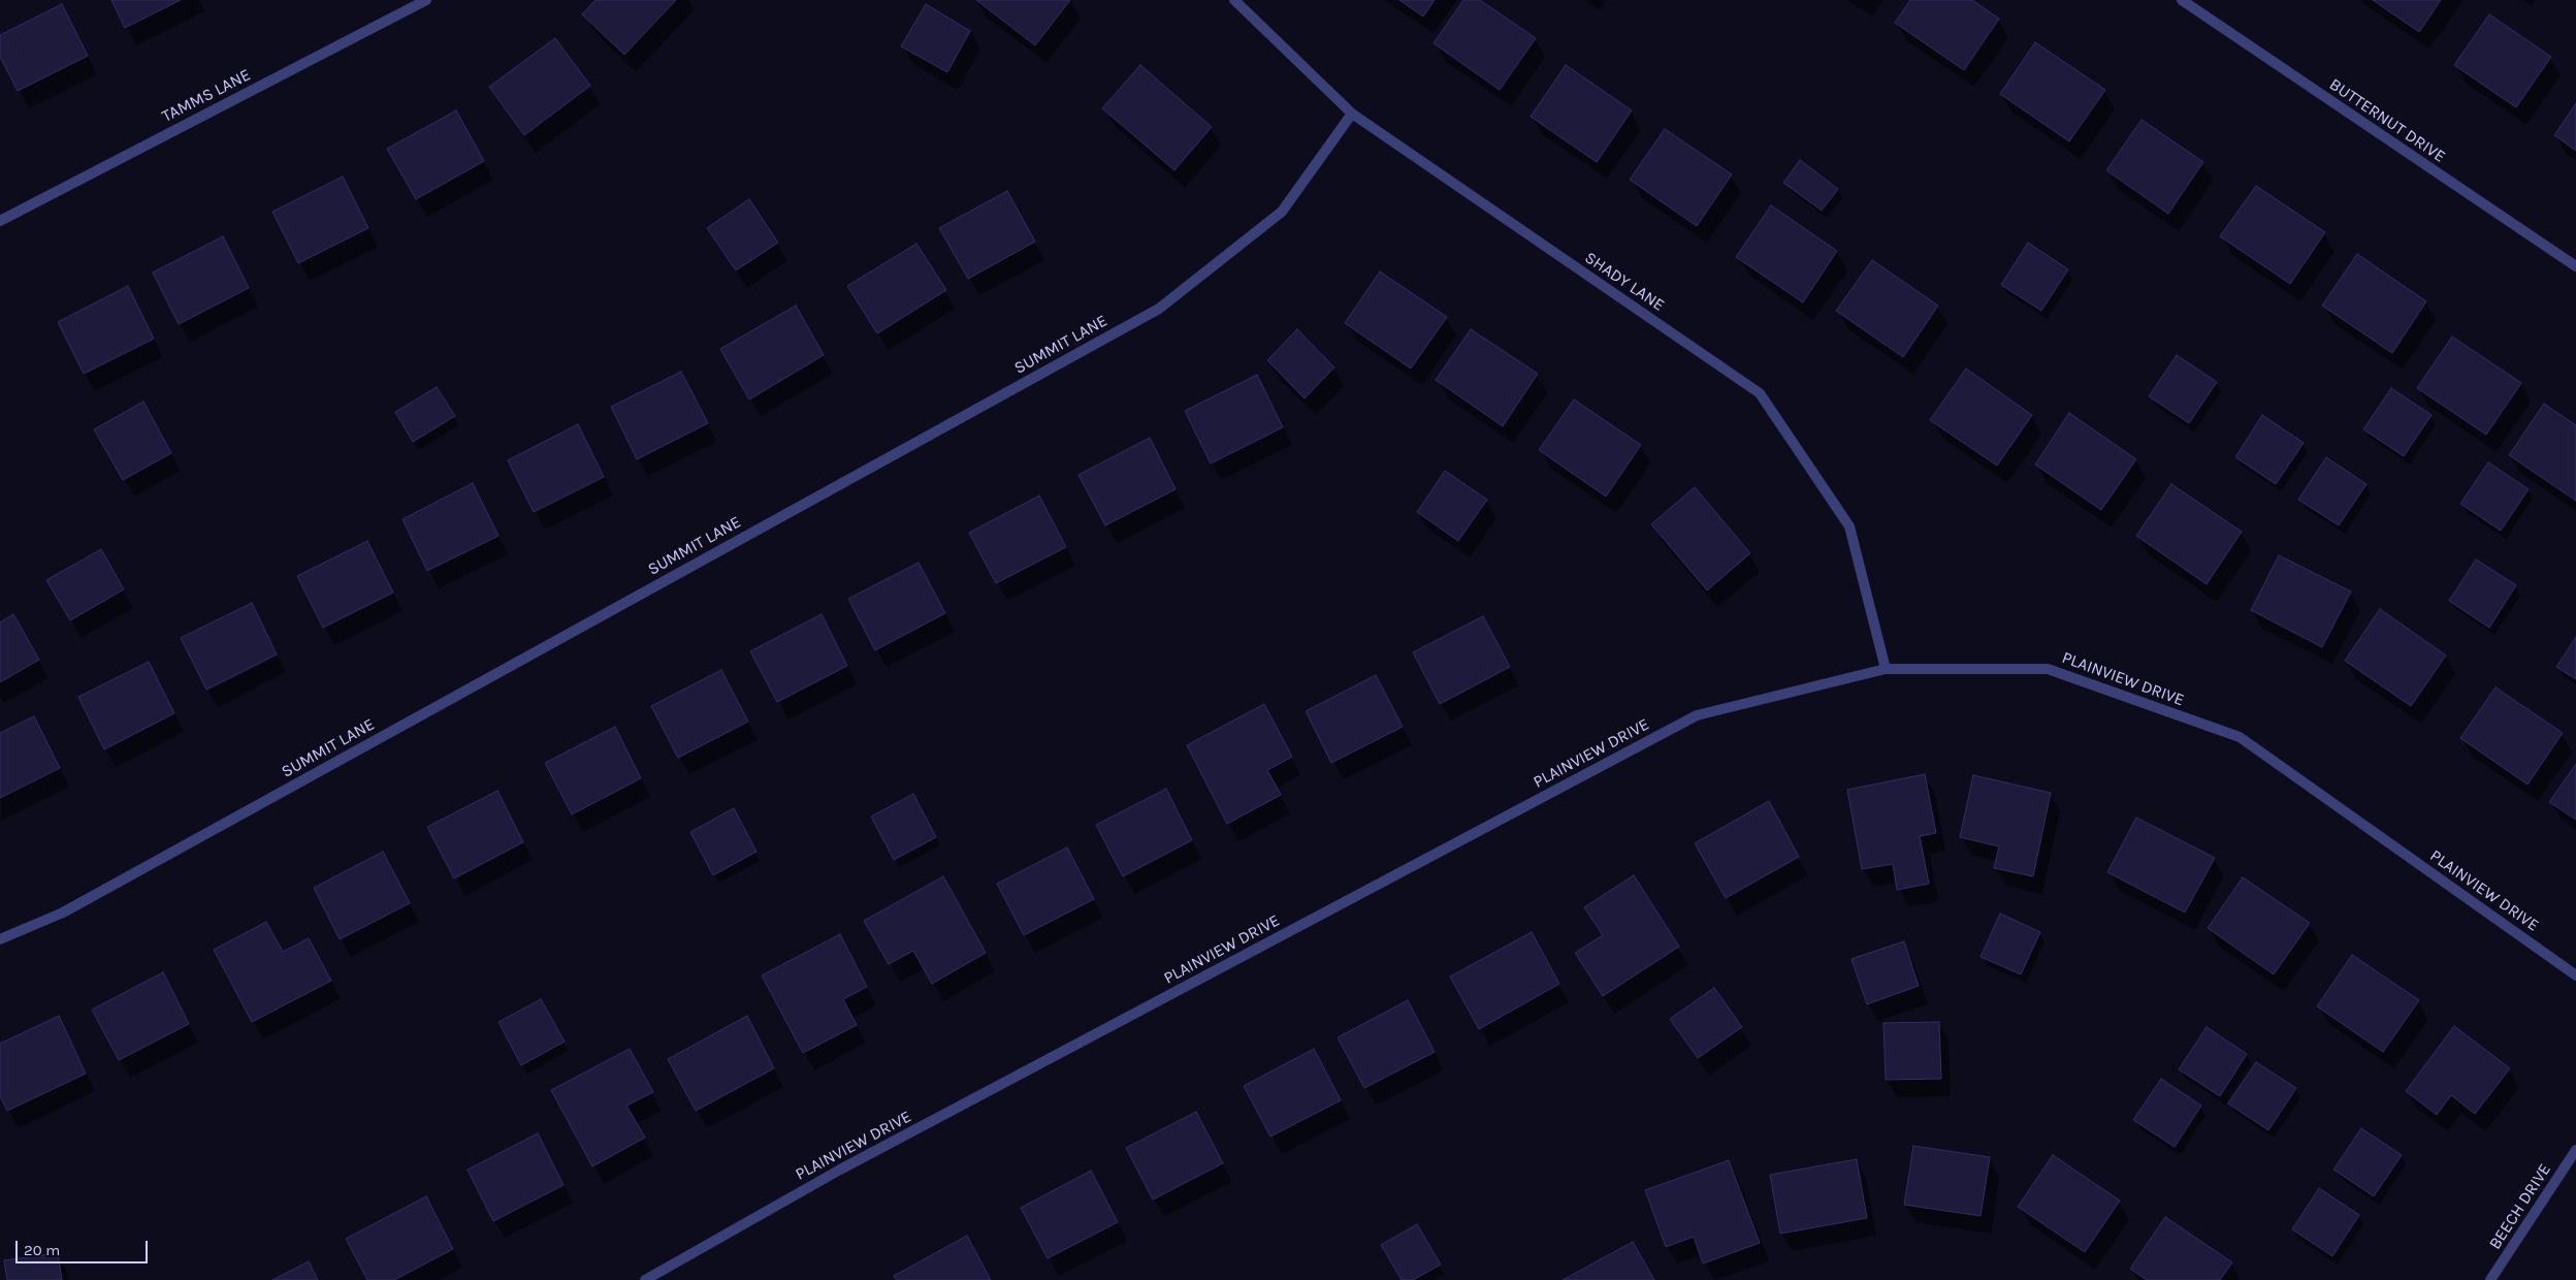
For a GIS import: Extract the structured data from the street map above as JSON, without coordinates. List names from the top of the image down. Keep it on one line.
{"streets":{"street":["TAMMS LANE","BUTTERNUT DRIVE","SHADY LANE","SUMMIT LANE","PLAINVIEW DRIVE","BEECH DRIVE"]},"crossings":[["SHADY LANE","SUMMIT LANE"],["SHADY LANE","PLAINVIEW DRIVE"]],"scale_bar":"20 m"}
